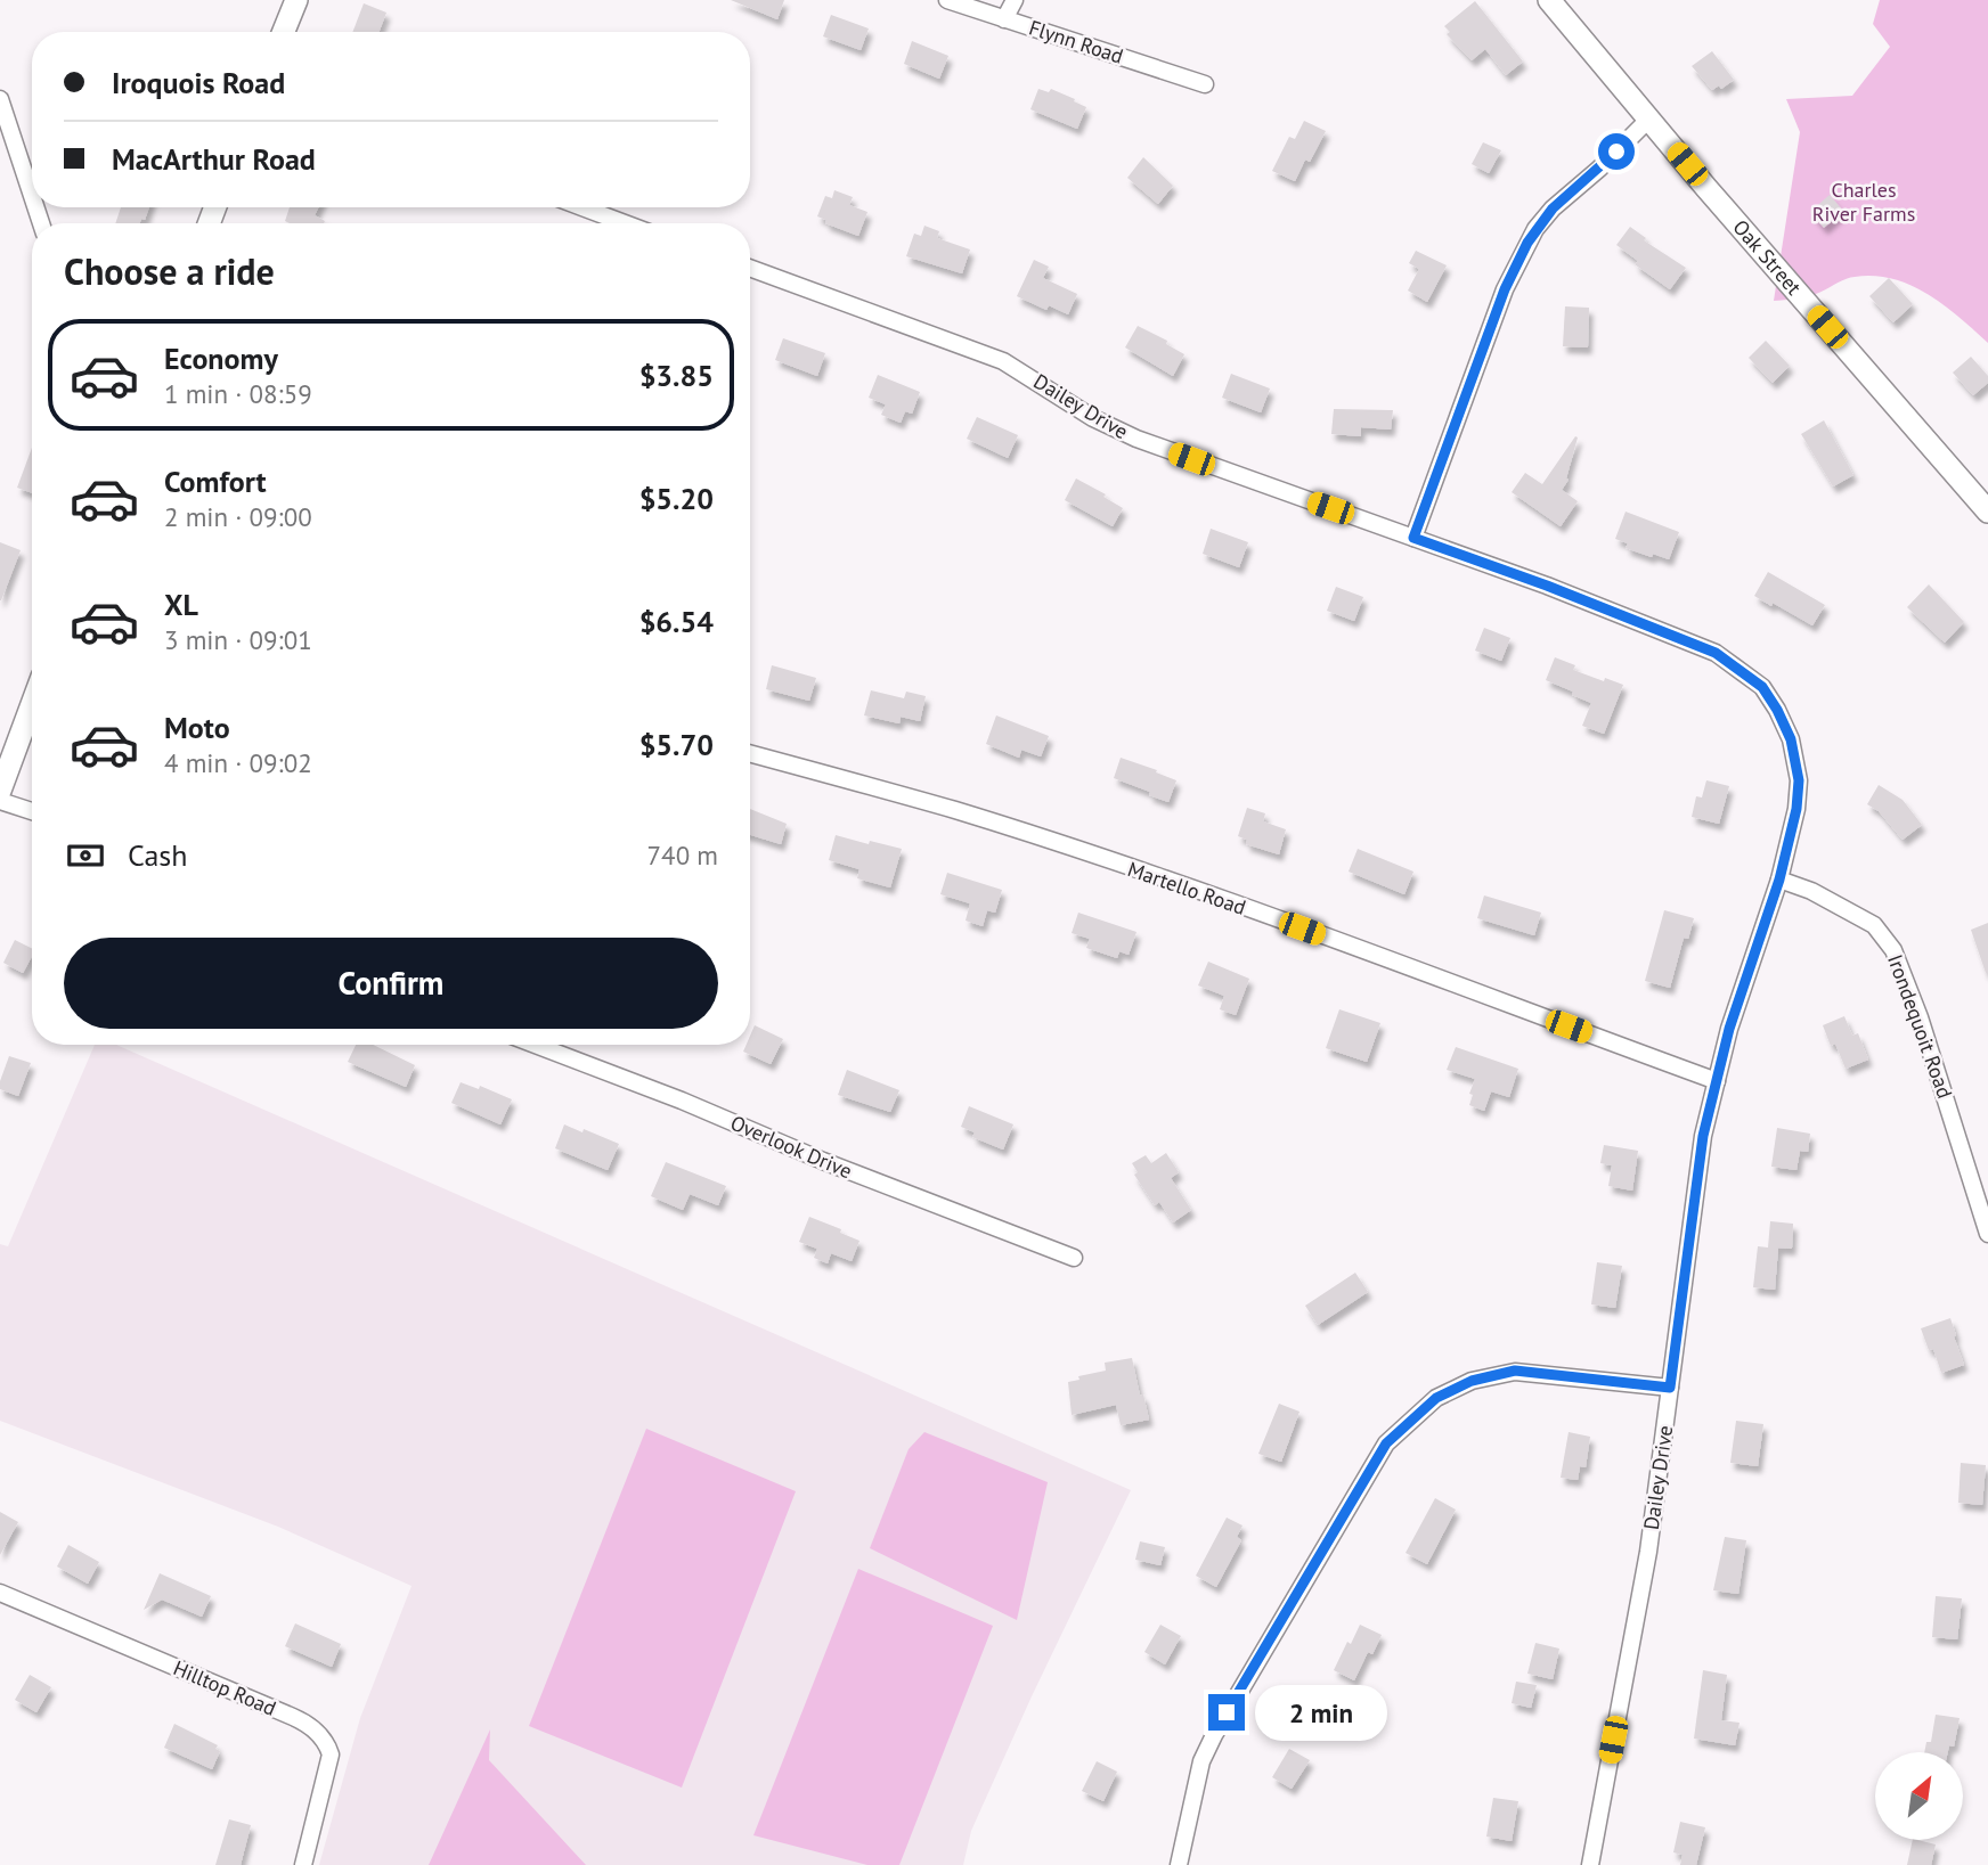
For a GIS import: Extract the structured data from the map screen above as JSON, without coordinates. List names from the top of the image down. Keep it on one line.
{"streets":{"main road":["Oak Street"],"street":["Flynn Road","Dailey Drive","Martello Road","Irondequoit Road","Overlook Drive","Hilltop Road"]},"crossings":[["Dailey Drive","Martello Road"],["Dailey Drive","Irondequoit Road"]],"parks":["Charles River Farms"],"north":"top right","page":{"banner":["Iroquois Road","MacArthur Road"],"heading":"Choose a ride","list":[{"name":"Economy","note":"1 min · 08:59","value":"$3.85"},{"name":"Comfort","note":"2 min · 09:00","value":"$5.20"},{"name":"XL","note":"3 min · 09:01","value":"$6.54"},{"name":"Moto","note":"4 min · 09:02","value":"$5.70"}],"pay":["Cash","740 m"],"buttons":"Confirm","bubble":"2 min"}}
